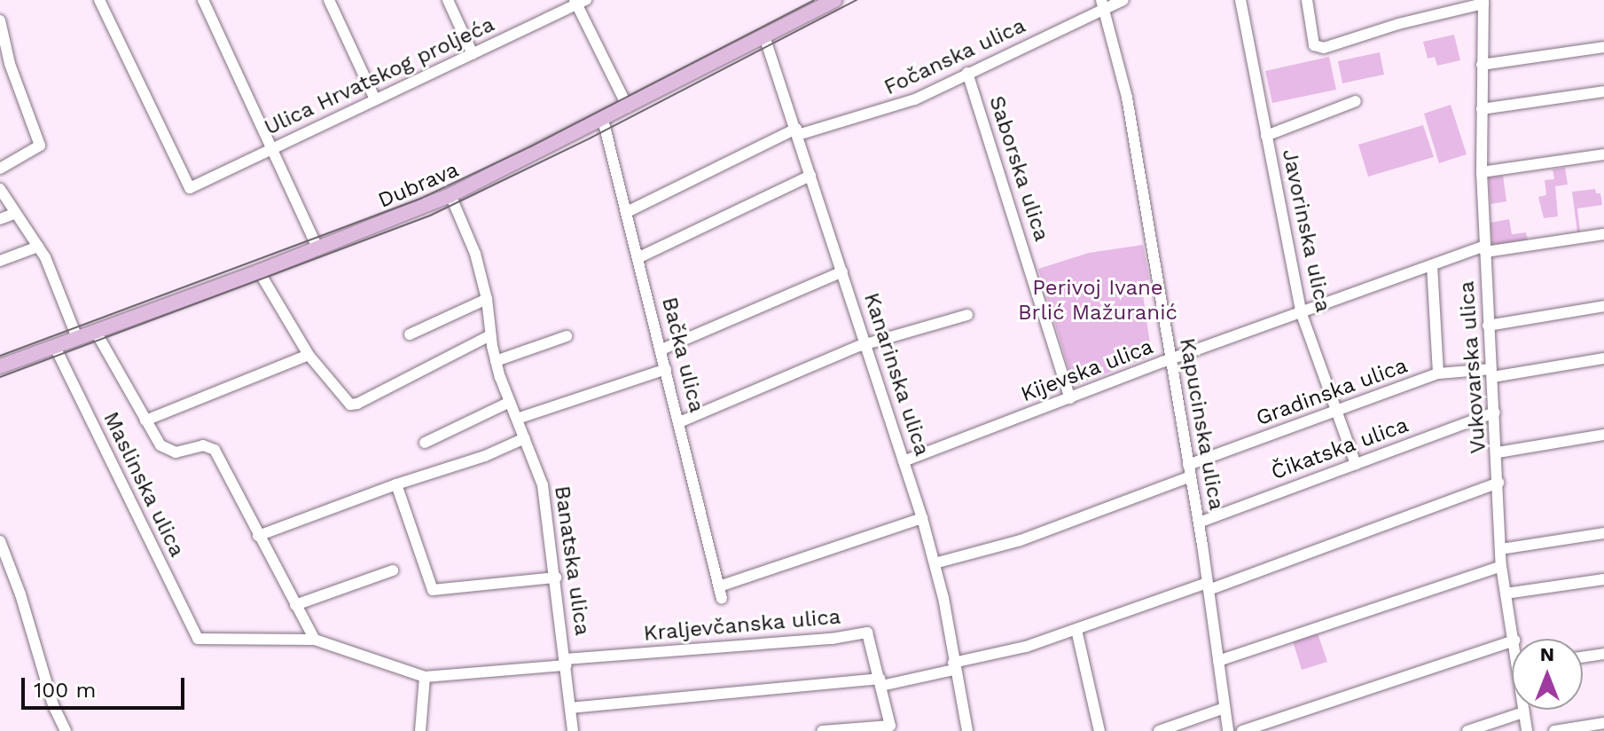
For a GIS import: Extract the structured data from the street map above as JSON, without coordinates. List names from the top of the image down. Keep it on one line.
{"streets":{"main road":["Dubrava"],"street":["Fočanska ulica","Ulica Hrvatskog proljeća","Saborska ulica","Javorinska ulica","Bačka ulica","Vukovarska ulica","Kijevska ulica","Kanarinska ulica","Gradinska ulica","Kapucinska ulica","Čikatska ulica","Maslinska ulica","Banatska ulica","Kraljevčanska ulica"]},"crossings":[["Fočanska ulica","Saborska ulica"],["Fočanska ulica","Bačka ulica"],["Fočanska ulica","Kanarinska ulica"],["Fočanska ulica","Kapucinska ulica"],["Saborska ulica","Kijevska ulica"],["Dubrava","Bačka ulica"],["Dubrava","Kanarinska ulica"],["Dubrava","Maslinska ulica"],["Dubrava","Banatska ulica"],["Javorinska ulica","Kijevska ulica"],["Javorinska ulica","Gradinska ulica"],["Javorinska ulica","Čikatska ulica"],["Vukovarska ulica","Kijevska ulica"],["Vukovarska ulica","Gradinska ulica"],["Vukovarska ulica","Čikatska ulica"],["Kijevska ulica","Kanarinska ulica"],["Kijevska ulica","Kapucinska ulica"],["Kanarinska ulica","Gradinska ulica"],["Gradinska ulica","Kapucinska ulica"],["Kapucinska ulica","Čikatska ulica"],["Banatska ulica","Kraljevčanska ulica"]],"parks":["Perivoj Ivane Brlić Mažuranić"],"scale_bar":"100 m","north":"top"}
